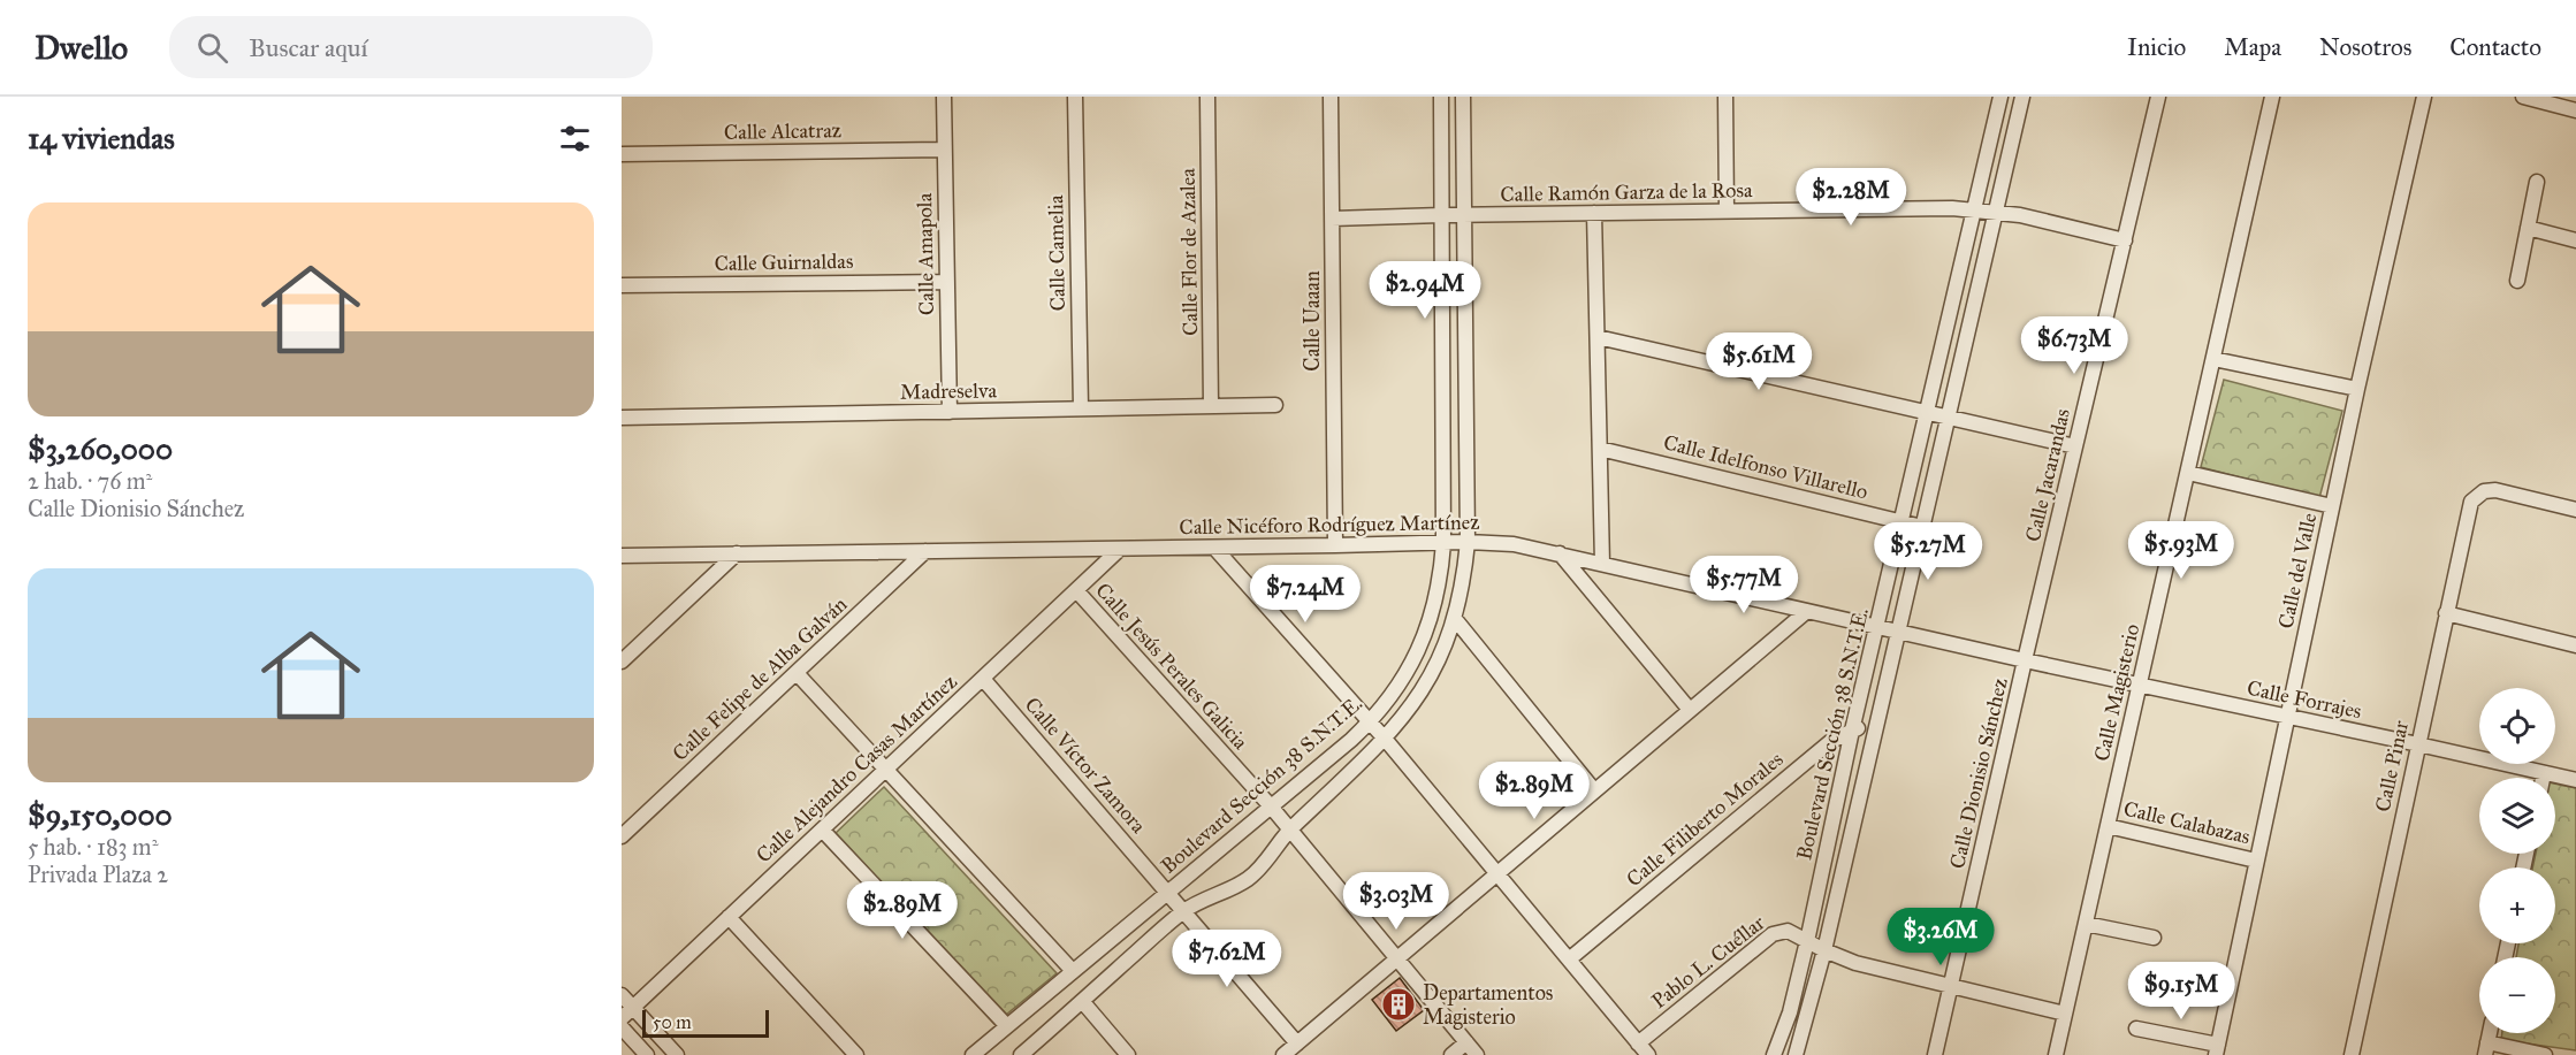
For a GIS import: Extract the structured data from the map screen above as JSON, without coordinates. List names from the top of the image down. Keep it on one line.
{"streets":{"street":["Calle Alcatraz","Calle Ramón Garza de la Rosa","Calle Flor de Azalea","Calle Camelia","Calle Amapola","Calle Guirnaldas","Calle Uaaan","Madreselva","Calle Idelfonso Villarello","Calle Jacarandas","Calle Nicéforo Rodríguez Martínez","Calle del Valle","Calle Jesús Perales Galicia","Calle Felipe de Alba Galván","Calle Magisterio","Calle Forrajes","Boulevard Sección 38 S.N.T.E.","Calle Víctor Zamora","Calle Pinar","Calle Alejandro Casas Martínez","Calle Dionisio Sánchez","Calle Filiberto Morales","Calle Calabazas","Pablo L. Cuéllar"]},"crossings":[["Calle Alcatraz","Calle Amapola"],["Calle Ramón Garza de la Rosa","Calle Uaaan"],["Calle Ramón Garza de la Rosa","Calle Jacarandas"],["Calle Ramón Garza de la Rosa","Boulevard Sección 38 S.N.T.E."],["Calle Flor de Azalea","Madreselva"],["Calle Camelia","Madreselva"],["Calle Amapola","Calle Guirnaldas"],["Calle Amapola","Madreselva"],["Calle Uaaan","Calle Nicéforo Rodríguez Martínez"],["Calle Idelfonso Villarello","Boulevard Sección 38 S.N.T.E."],["Calle Jacarandas","Calle Nicéforo Rodríguez Martínez"],["Calle Jacarandas","Calle Forrajes"],["Calle Jacarandas","Calle Dionisio Sánchez"],["Calle Nicéforo Rodríguez Martínez","Calle Felipe de Alba Galván"],["Calle Nicéforo Rodríguez Martínez","Calle Forrajes"],["Calle Nicéforo Rodríguez Martínez","Boulevard Sección 38 S.N.T.E."],["Calle Nicéforo Rodríguez Martínez","Calle Alejandro Casas Martínez"],["Calle Nicéforo Rodríguez Martínez","Calle Dionisio Sánchez"],["Calle del Valle","Calle Forrajes"],["Calle del Valle","Calle Calabazas"],["Calle Jesús Perales Galicia","Boulevard Sección 38 S.N.T.E."],["Calle Jesús Perales Galicia","Calle Alejandro Casas Martínez"],["Calle Magisterio","Calle Forrajes"],["Calle Magisterio","Calle Calabazas"],["Calle Magisterio","Pablo L. Cuéllar"],["Calle Forrajes","Calle Pinar"],["Calle Forrajes","Calle Dionisio Sánchez"],["Boulevard Sección 38 S.N.T.E.","Calle Víctor Zamora"],["Boulevard Sección 38 S.N.T.E.","Calle Filiberto Morales"],["Boulevard Sección 38 S.N.T.E.","Pablo L. Cuéllar"],["Calle Víctor Zamora","Calle Alejandro Casas Martínez"],["Calle Dionisio Sánchez","Pablo L. Cuéllar"]],"places":{"building":["Departamentos Magisterio"]},"scale_bar":"50 m","page":{"header":"Dwello","search":"Buscar aquí","nav":["Inicio","Mapa","Nosotros","Contacto"],"heading":"14 viviendas","price":["$2.28M","$2.94M","$6.73M","$5.61M","$5.93M","$5.27M","$5.77M","$7.24M","$2.89M","$3.03M","$2.89M","$3.26M","$7.62M","$9.15M"],"list":[{"name":"$3,260,000","note":"2 hab. · 76 m² · Calle Dionisio Sánchez"},{"name":"$9,150,000","note":"5 hab. · 183 m² · Privada Plaza 2"}],"map_buttons":["+","−"],"scale":"50 m"}}
